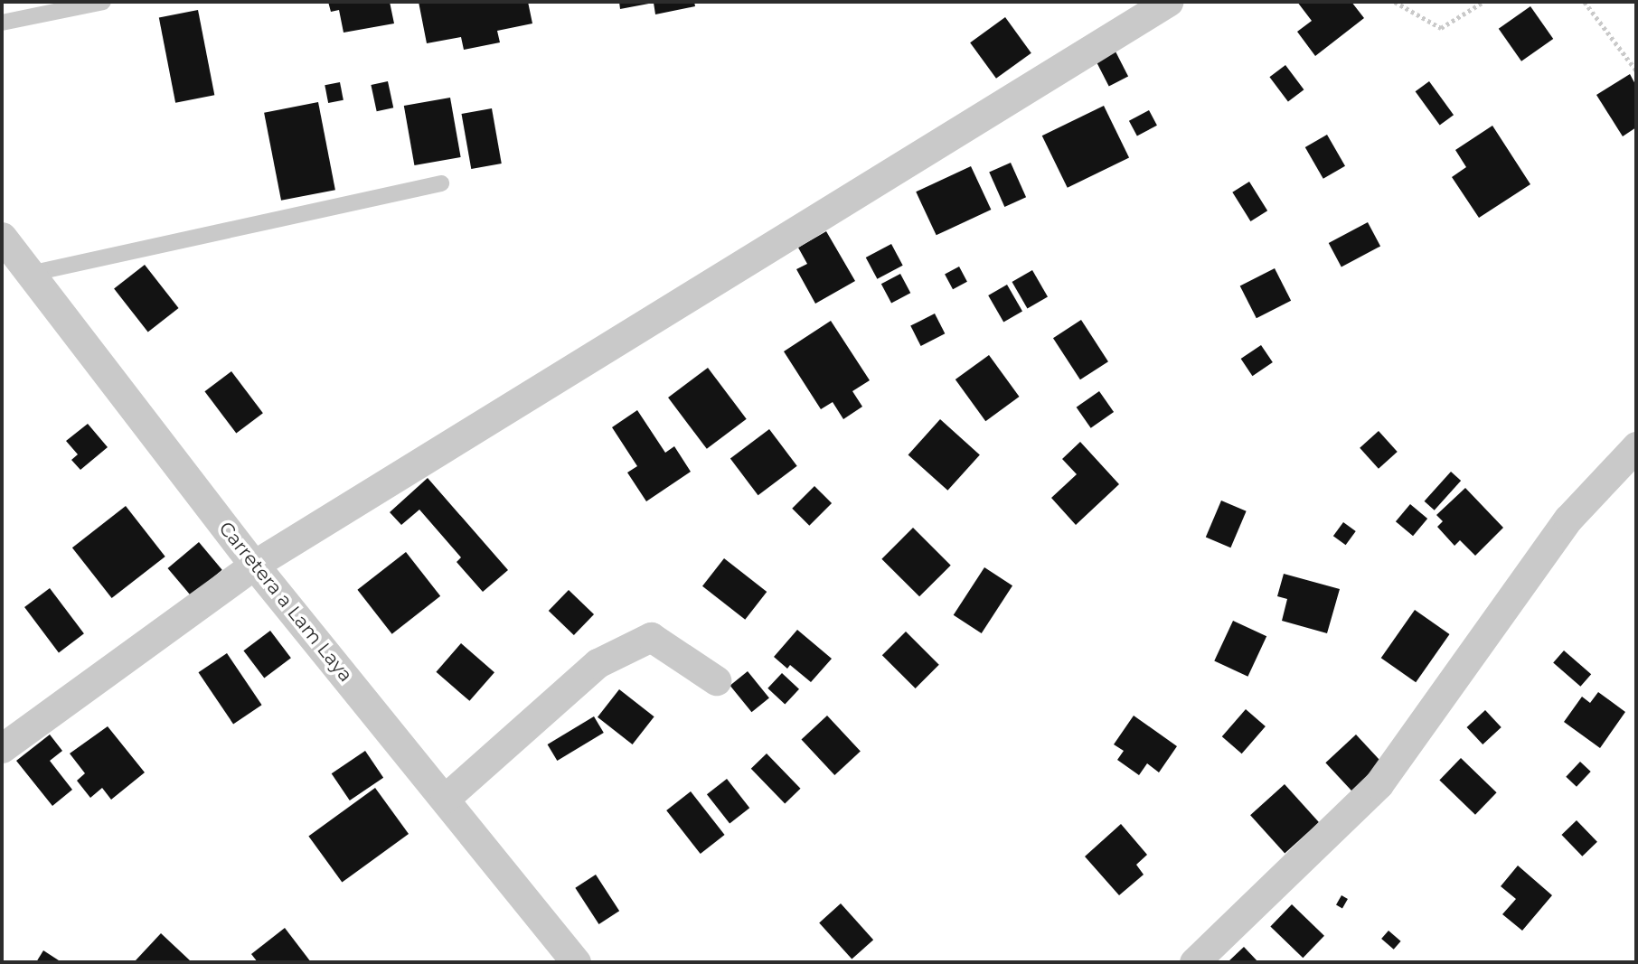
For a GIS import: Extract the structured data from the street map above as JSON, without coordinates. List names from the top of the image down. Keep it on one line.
{"streets":{"street":["Carretera a Lam Laya"]}}
